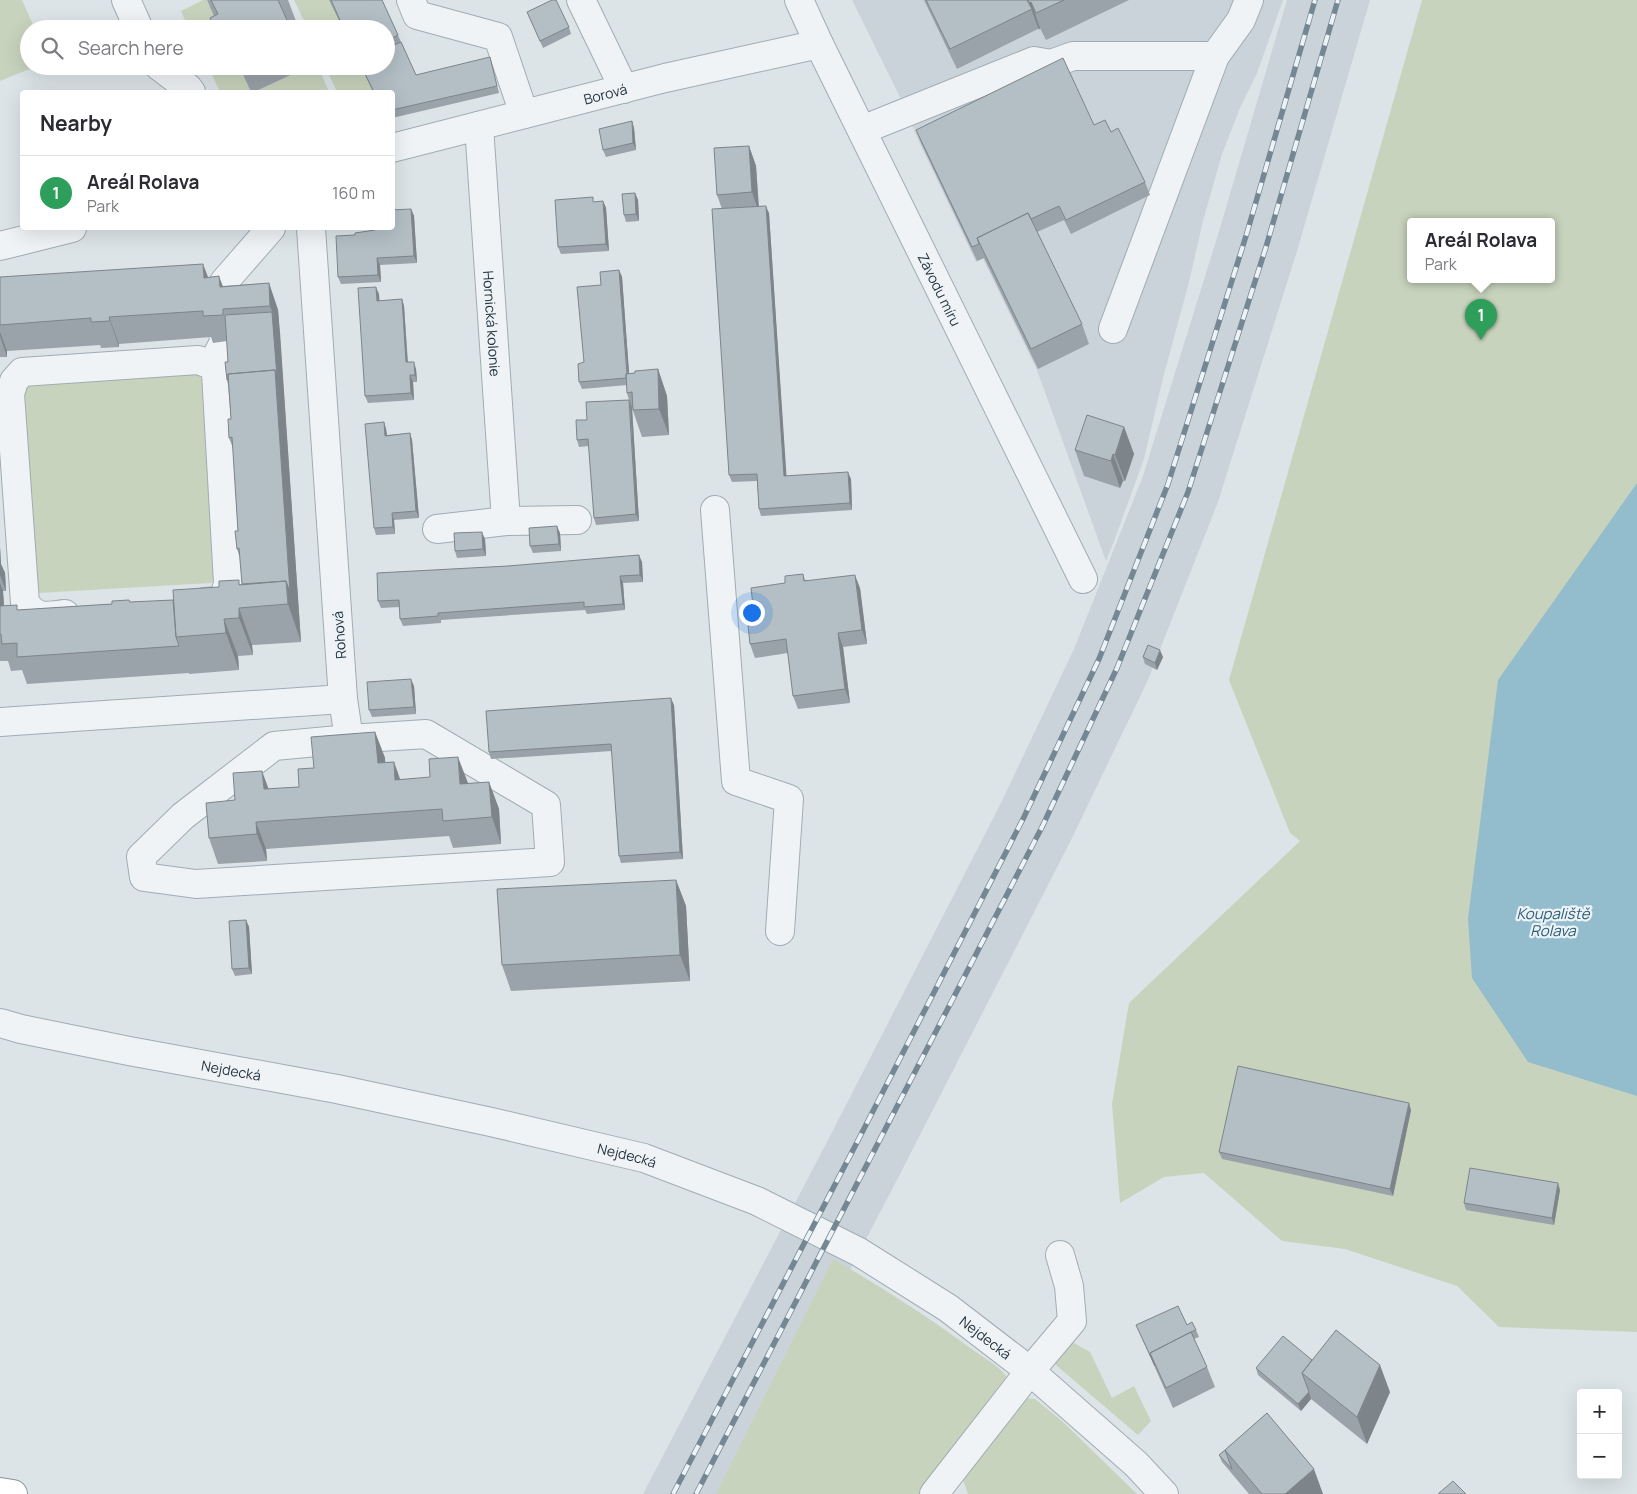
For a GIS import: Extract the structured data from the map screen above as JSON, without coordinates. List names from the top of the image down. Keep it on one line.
{"streets":{"street":["Borová","Závodu míru","Hornická kolonie","Rohová","Nejdecká"]},"crossings":[["Borová","Závodu míru"],["Borová","Hornická kolonie"]],"water":["Koupaliště Rolava"],"page":{"search":"Search here","heading":"Nearby","list":[{"mark":"1","name":"Areál Rolava","note":"Park","value":"160 m"}],"popup":["Areál Rolava","Park"],"pins":"1","map_buttons":["+","−"]}}
